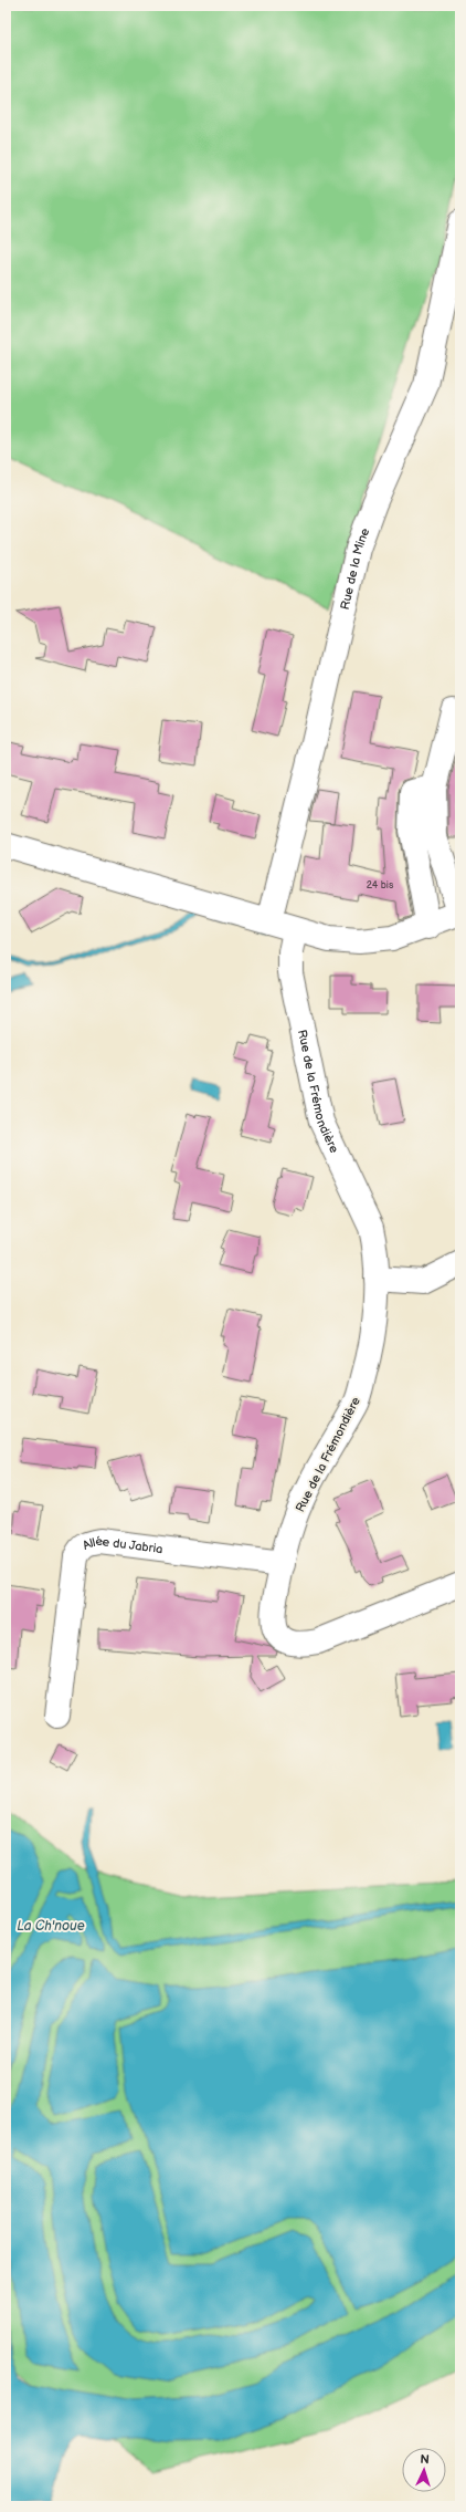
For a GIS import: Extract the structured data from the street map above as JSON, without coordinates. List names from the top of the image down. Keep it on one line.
{"streets":{"street":["Rue de la Mine","Rue de la Frémondière","Allée du Jabria"]},"crossings":[["Rue de la Frémondière","Allée du Jabria"]],"water":["La Ch'noue"],"house_numbers":["24 bis"],"north":"top"}
